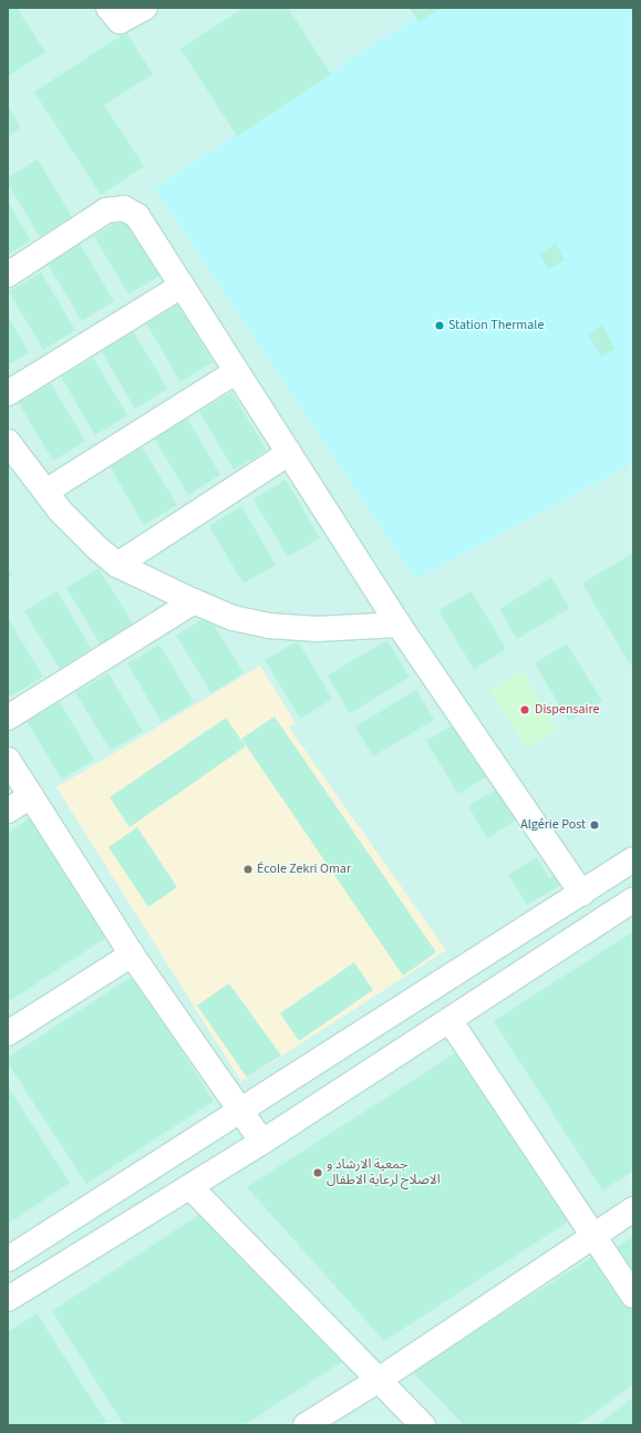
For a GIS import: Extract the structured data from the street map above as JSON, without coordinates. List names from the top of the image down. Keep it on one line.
{"places":["Station Thermale","Dispensaire","Algérie Post","École Zekri Omar","جمعية الارشاد و الاصلاح لرعاية الاطفال"]}
